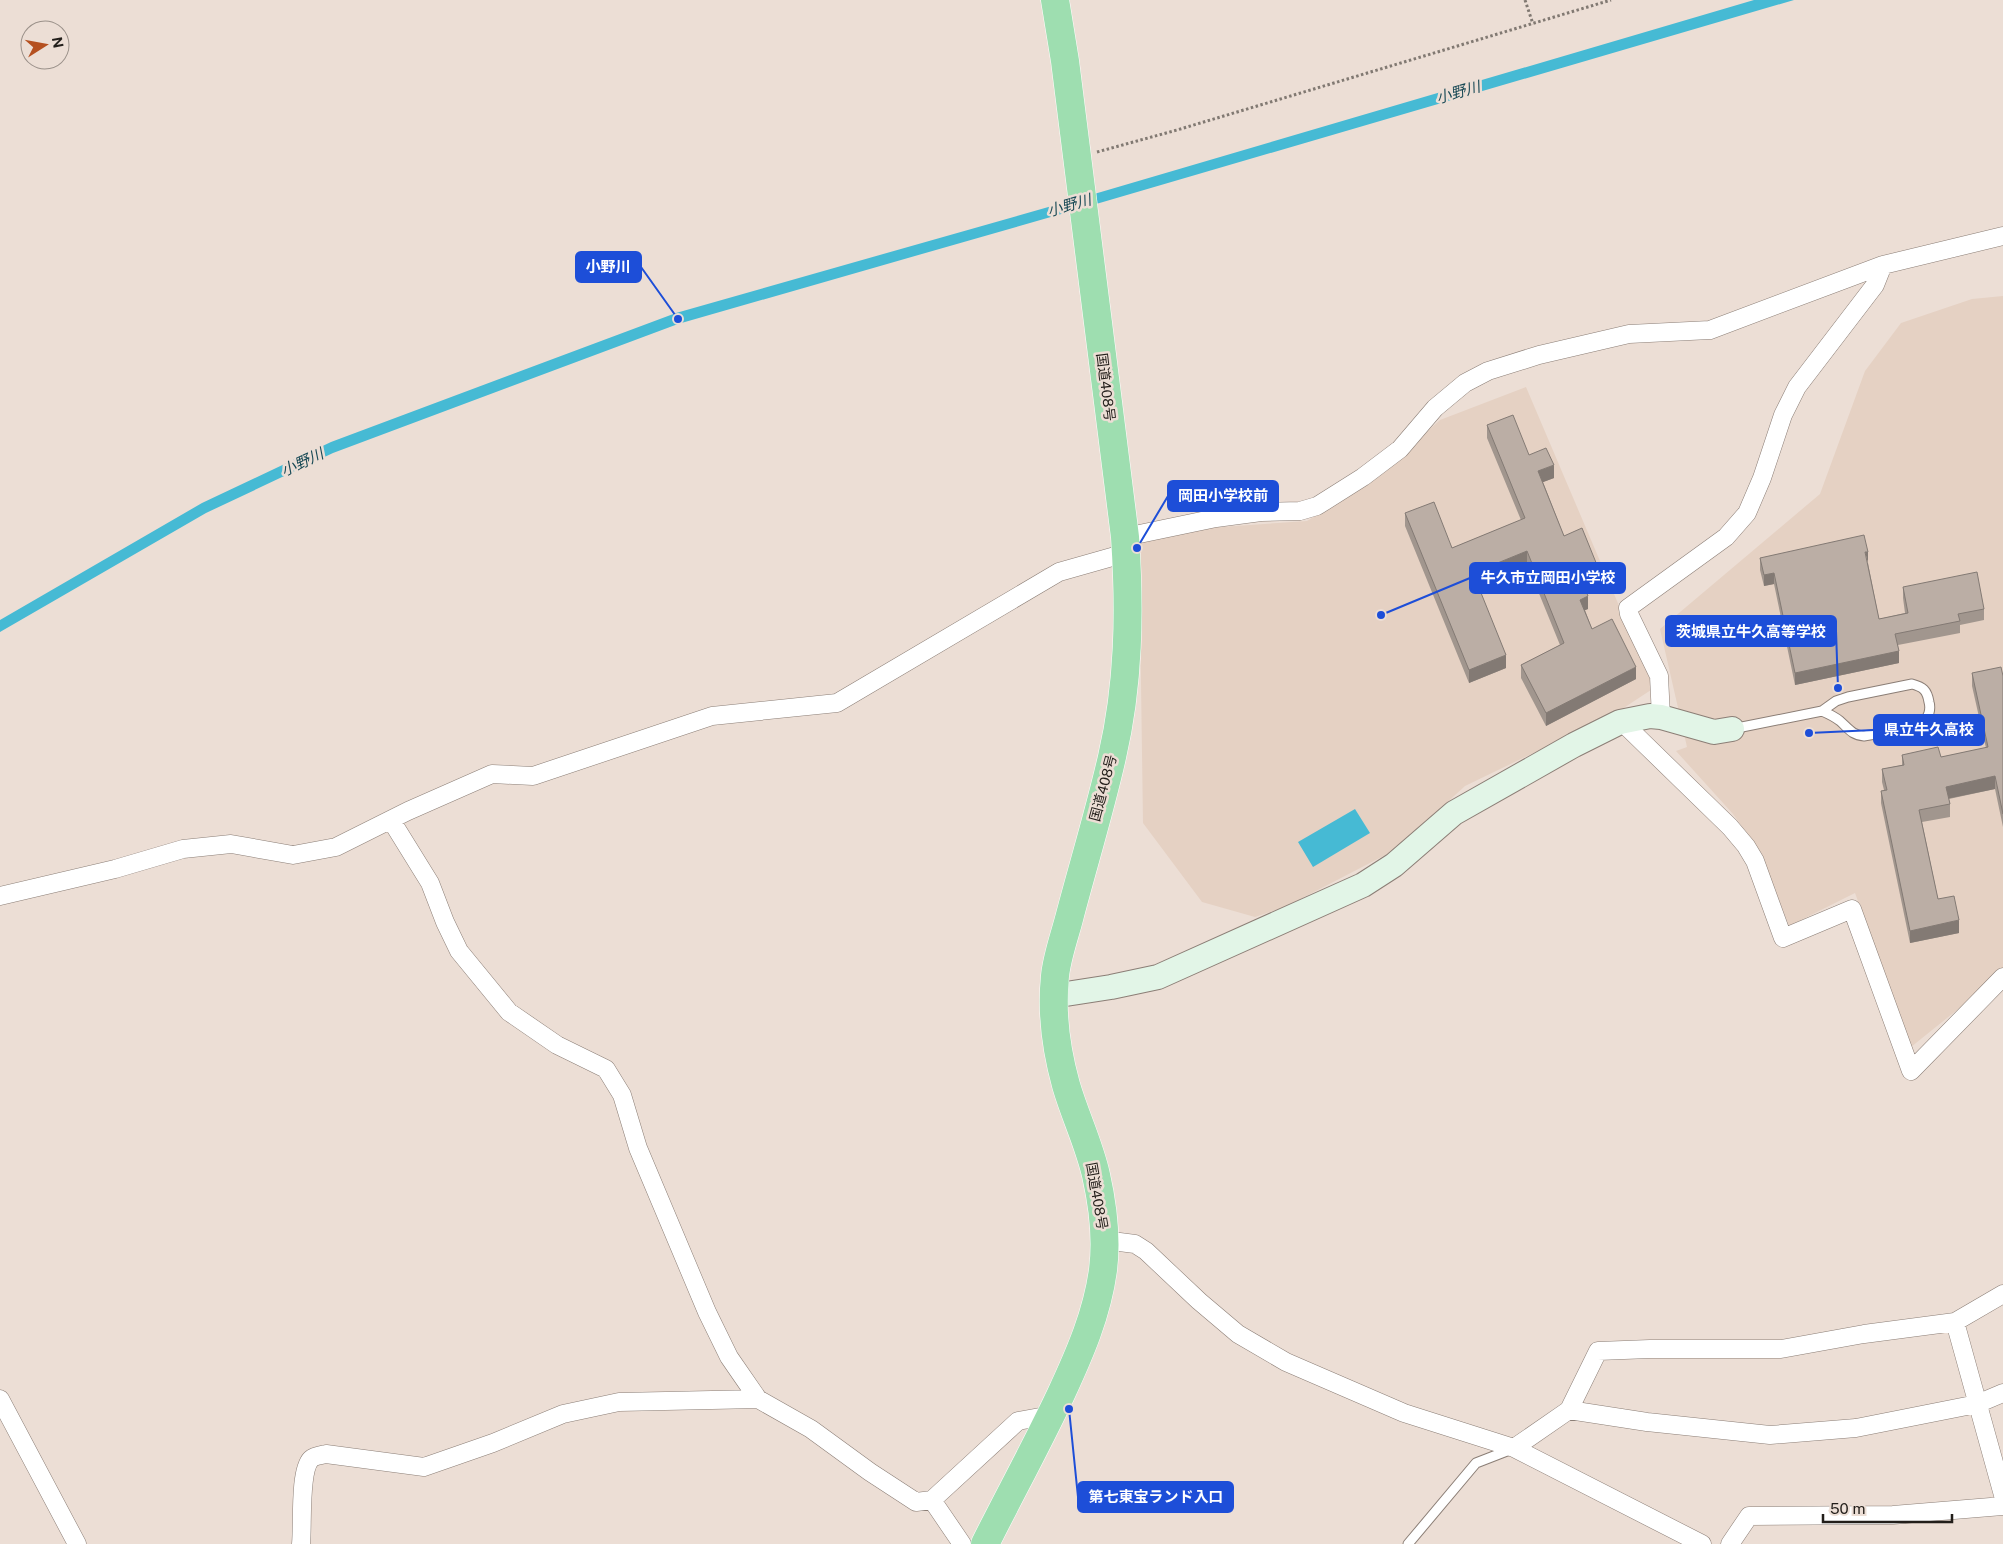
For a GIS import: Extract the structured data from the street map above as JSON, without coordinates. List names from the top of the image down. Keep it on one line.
{"streets":{"highway":["国道408号"]},"water":["小野川"],"places":["小野川","岡田小学校前","牛久市立岡田小学校","茨城県立牛久高等学校","県立牛久高校","第七東宝ランド入口"],"scale_bar":"50 m","north":"right"}
